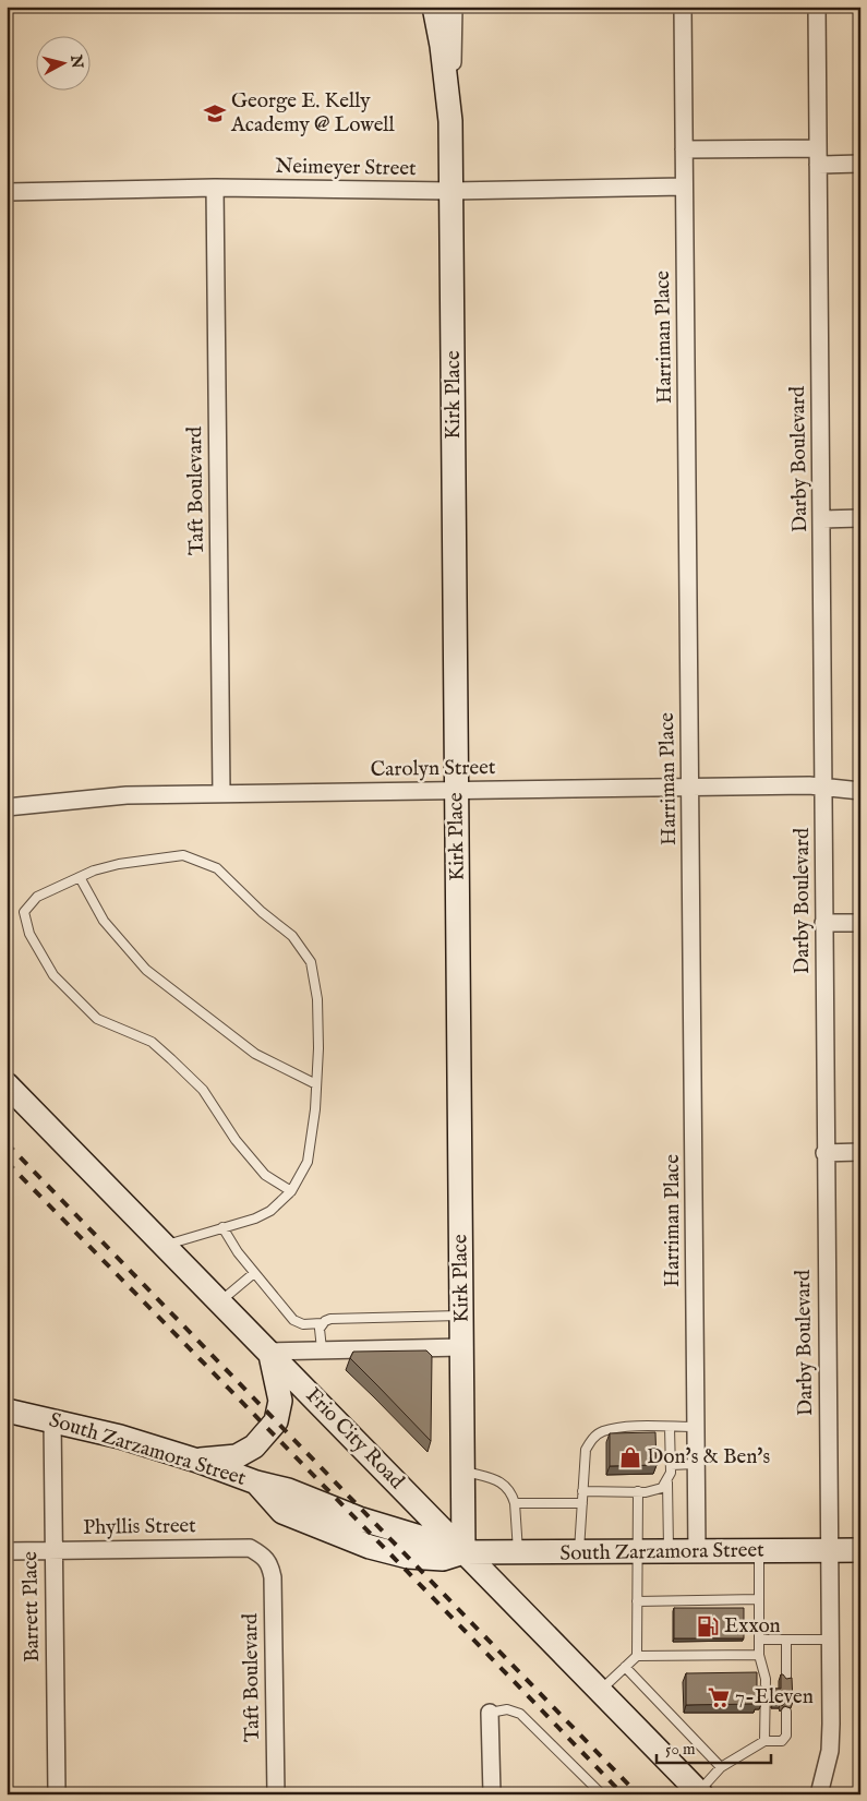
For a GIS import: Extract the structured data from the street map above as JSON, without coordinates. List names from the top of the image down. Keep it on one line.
{"streets":{"street":["Neimeyer Street","Harriman Place","Kirk Place","Darby Boulevard","Taft Boulevard","Carolyn Street","Frio City Road","South Zarzamora Street","Phyllis Street","Barrett Place"]},"crossings":[["Neimeyer Street","Harriman Place"],["Neimeyer Street","Kirk Place"],["Neimeyer Street","Taft Boulevard"],["Harriman Place","Carolyn Street"],["Harriman Place","South Zarzamora Street"],["Kirk Place","Carolyn Street"],["Kirk Place","Frio City Road"],["Kirk Place","South Zarzamora Street"],["Darby Boulevard","Carolyn Street"],["Darby Boulevard","South Zarzamora Street"],["Taft Boulevard","Carolyn Street"],["Taft Boulevard","Phyllis Street"],["Frio City Road","South Zarzamora Street"],["South Zarzamora Street","Barrett Place"],["Phyllis Street","Barrett Place"]],"places":{"school or university":["George E. Kelly Academy @ Lowell"],"shop":["Don's & Ben's"],"fuel station":["Exxon"],"supermarket":["7-Eleven"]},"scale_bar":"50 m","north":"right"}
